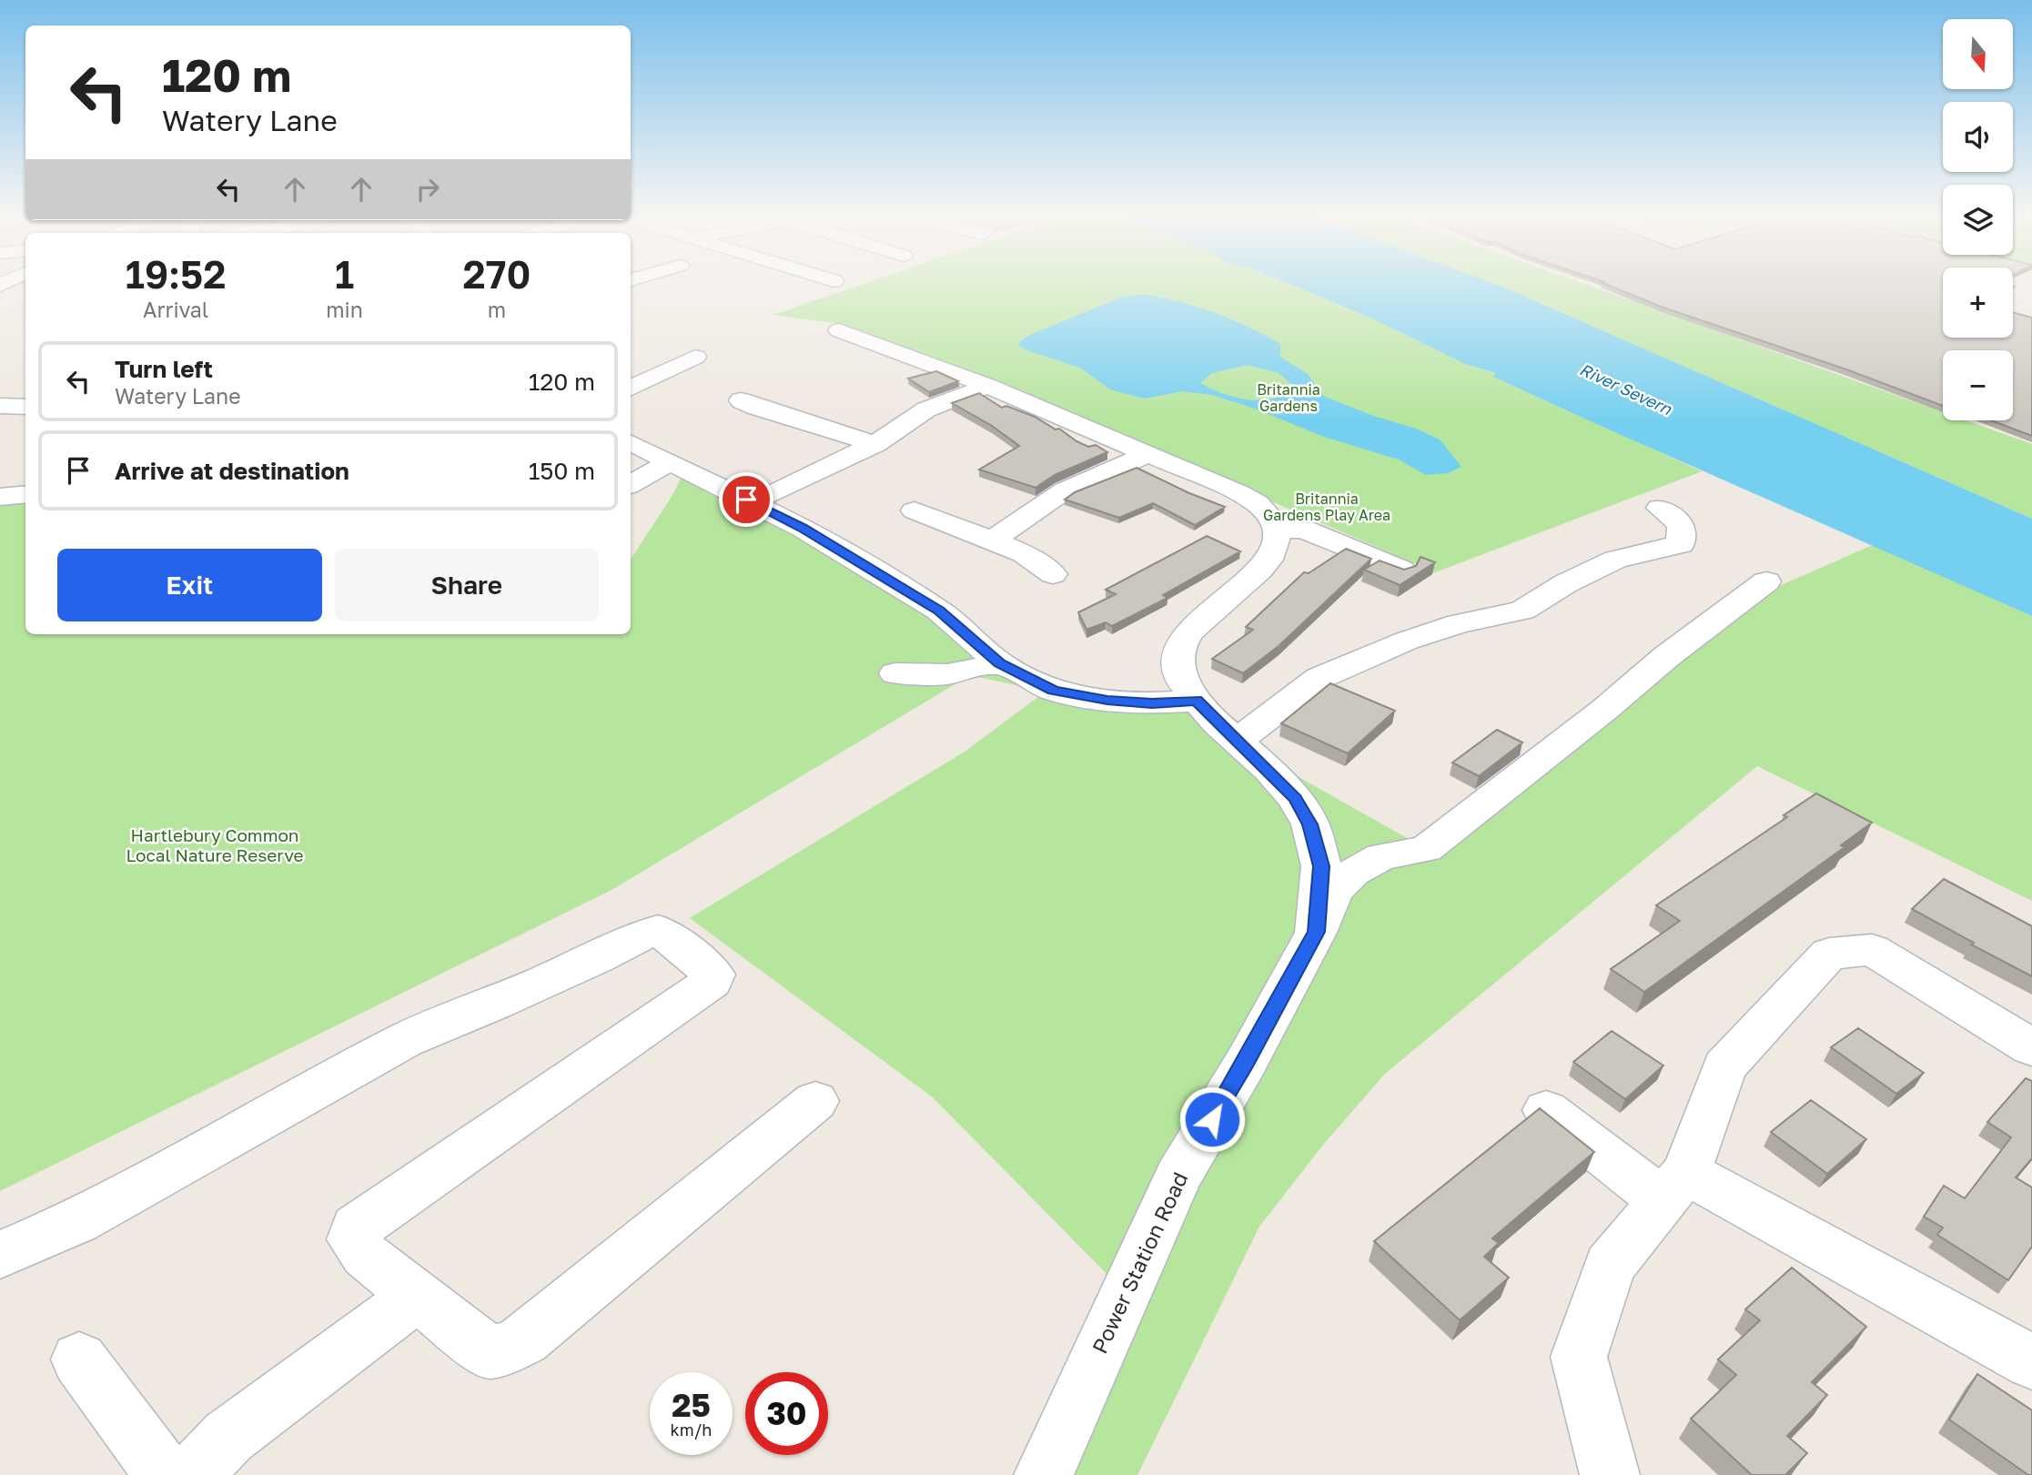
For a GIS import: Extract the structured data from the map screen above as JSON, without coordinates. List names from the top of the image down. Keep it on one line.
{"streets":{"street":["Power Station Road"]},"water":["River Severn"],"parks":["Britannia Gardens","Britannia Gardens Play Area","Hartlebury Common Local Nature Reserve"],"north":"bottom","page":{"map_buttons":["+","−"],"turn":["120 m","Watery Lane"],"eta":["19:52","Arrival","1","min","270","m"],"list":[{"name":"Turn left","note":"Watery Lane","value":"120 m"},{"name":"Arrive at destination","value":"150 m"}],"buttons":["Exit","Share"],"speed":"25 km/h","limit":"30"}}
